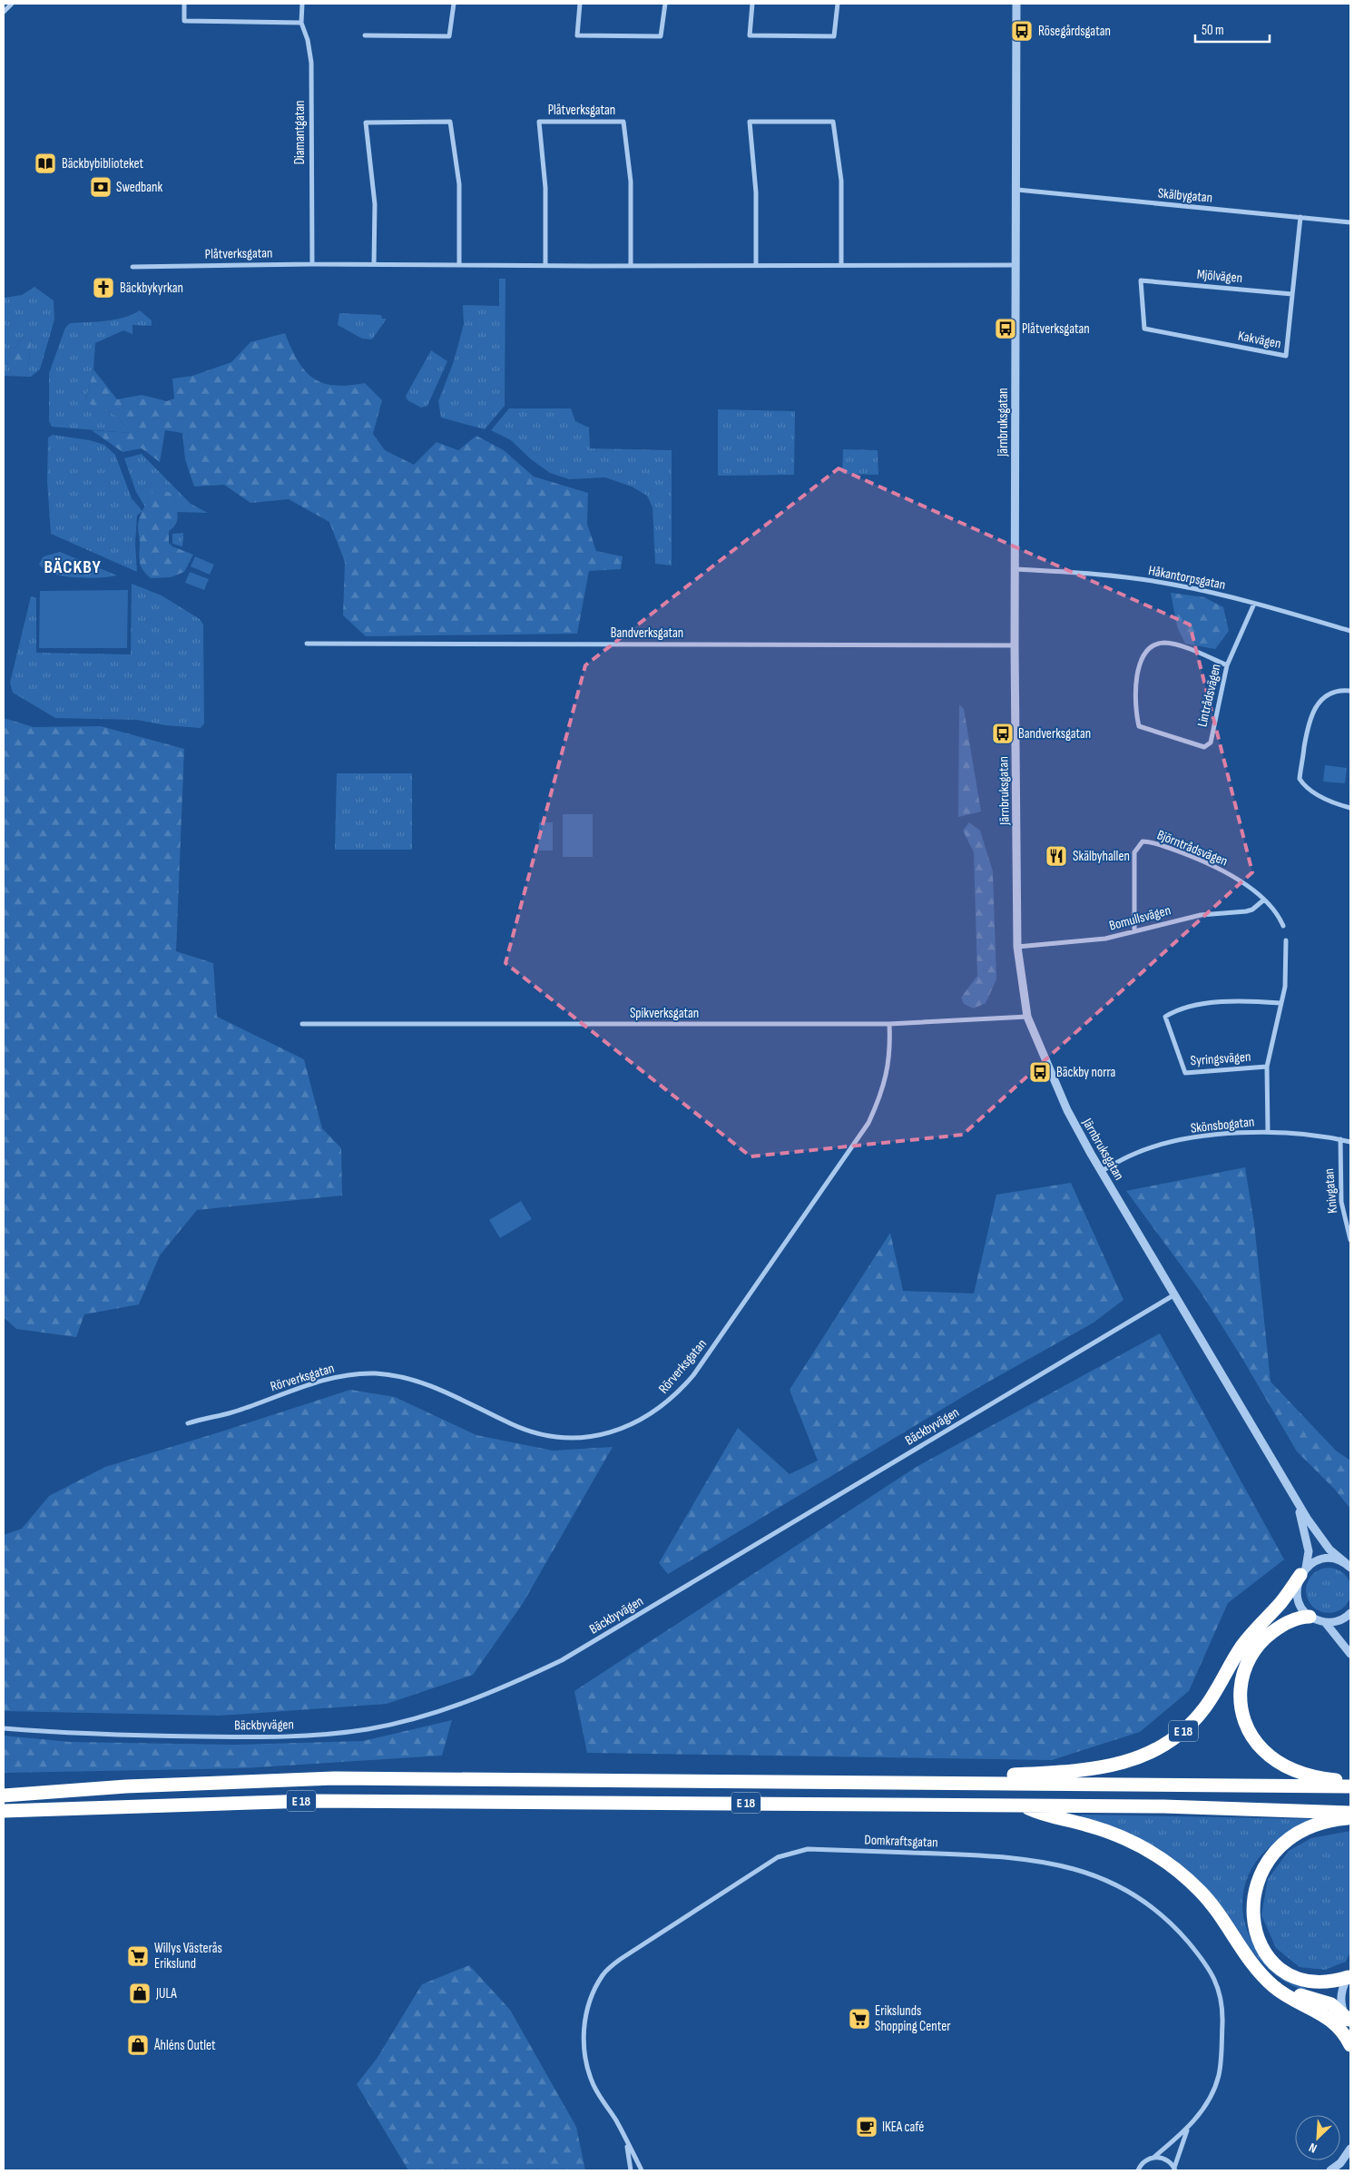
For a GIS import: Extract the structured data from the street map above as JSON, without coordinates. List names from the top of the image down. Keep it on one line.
{"streets":{"highway":["E 18"],"street":["Plåtverksgatan","Diamantgatan","Skälbygatan","Mjölvägen","Kakvägen","Järnbruksgatan","Håkantorpsgatan","Bandverksgatan","Lintrådsvägen","Björntrådsvägen","Bomullsvägen","Spikverksgatan","Syringsvägen","Skönsbogatan","Knivgatan","Rörverksgatan","Bäckbyvägen","Domkraftsgatan"]},"crossings":[["Plåtverksgatan","Diamantgatan"],["Plåtverksgatan","Järnbruksgatan"],["Skälbygatan","Kakvägen"],["Skälbygatan","Järnbruksgatan"],["Mjölvägen","Kakvägen"],["Järnbruksgatan","Håkantorpsgatan"],["Järnbruksgatan","Bandverksgatan"],["Järnbruksgatan","Bomullsvägen"],["Järnbruksgatan","Spikverksgatan"],["Järnbruksgatan","Skönsbogatan"],["Järnbruksgatan","Bäckbyvägen"],["Järnbruksgatan","E 18"],["Håkantorpsgatan","Lintrådsvägen"],["Björntrådsvägen","Bomullsvägen"],["Spikverksgatan","Rörverksgatan"],["Skönsbogatan","Knivgatan"]],"districts":["BÄCKBY"],"places":{"bus stop":["Rösegårdsgatan","Plåtverksgatan","Bandverksgatan","Bäckby norra"],"library":["Bäckbybiblioteket"],"bank":["Swedbank"],"church":["Bäckbykyrkan"],"restaurant":["Skälbyhallen"],"supermarket":["Willys Västerås Erikslund","Erikslunds Shopping Center"],"shop":["JULA","Åhléns Outlet"],"cafe":["IKEA café"]},"scale_bar":"50 m","north":"bottom left"}
